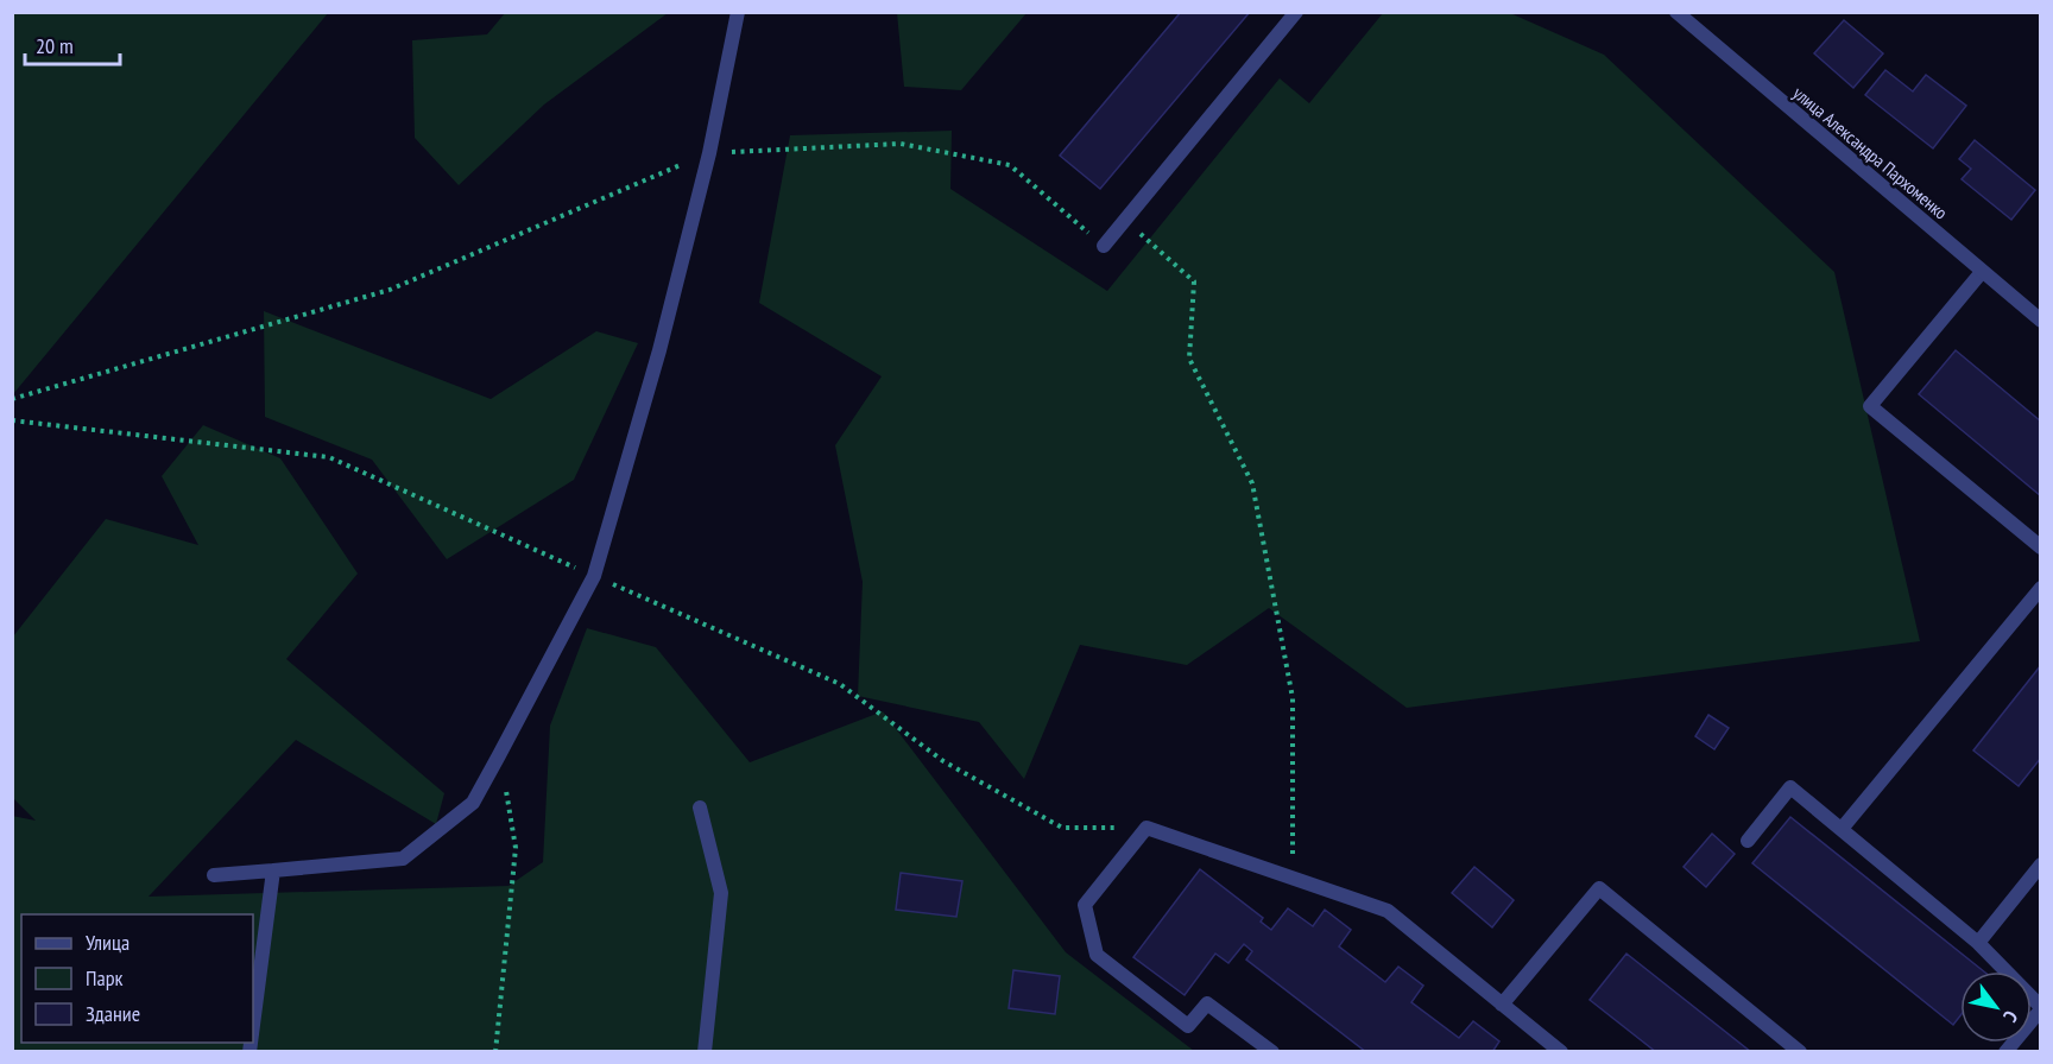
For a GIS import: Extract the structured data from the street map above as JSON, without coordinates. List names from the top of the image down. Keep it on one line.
{"streets":{"street":["улица Александра Пархоменко"]},"legend":["Улица","Парк","Здание"],"scale_bar":"20 m","north":"bottom right"}
